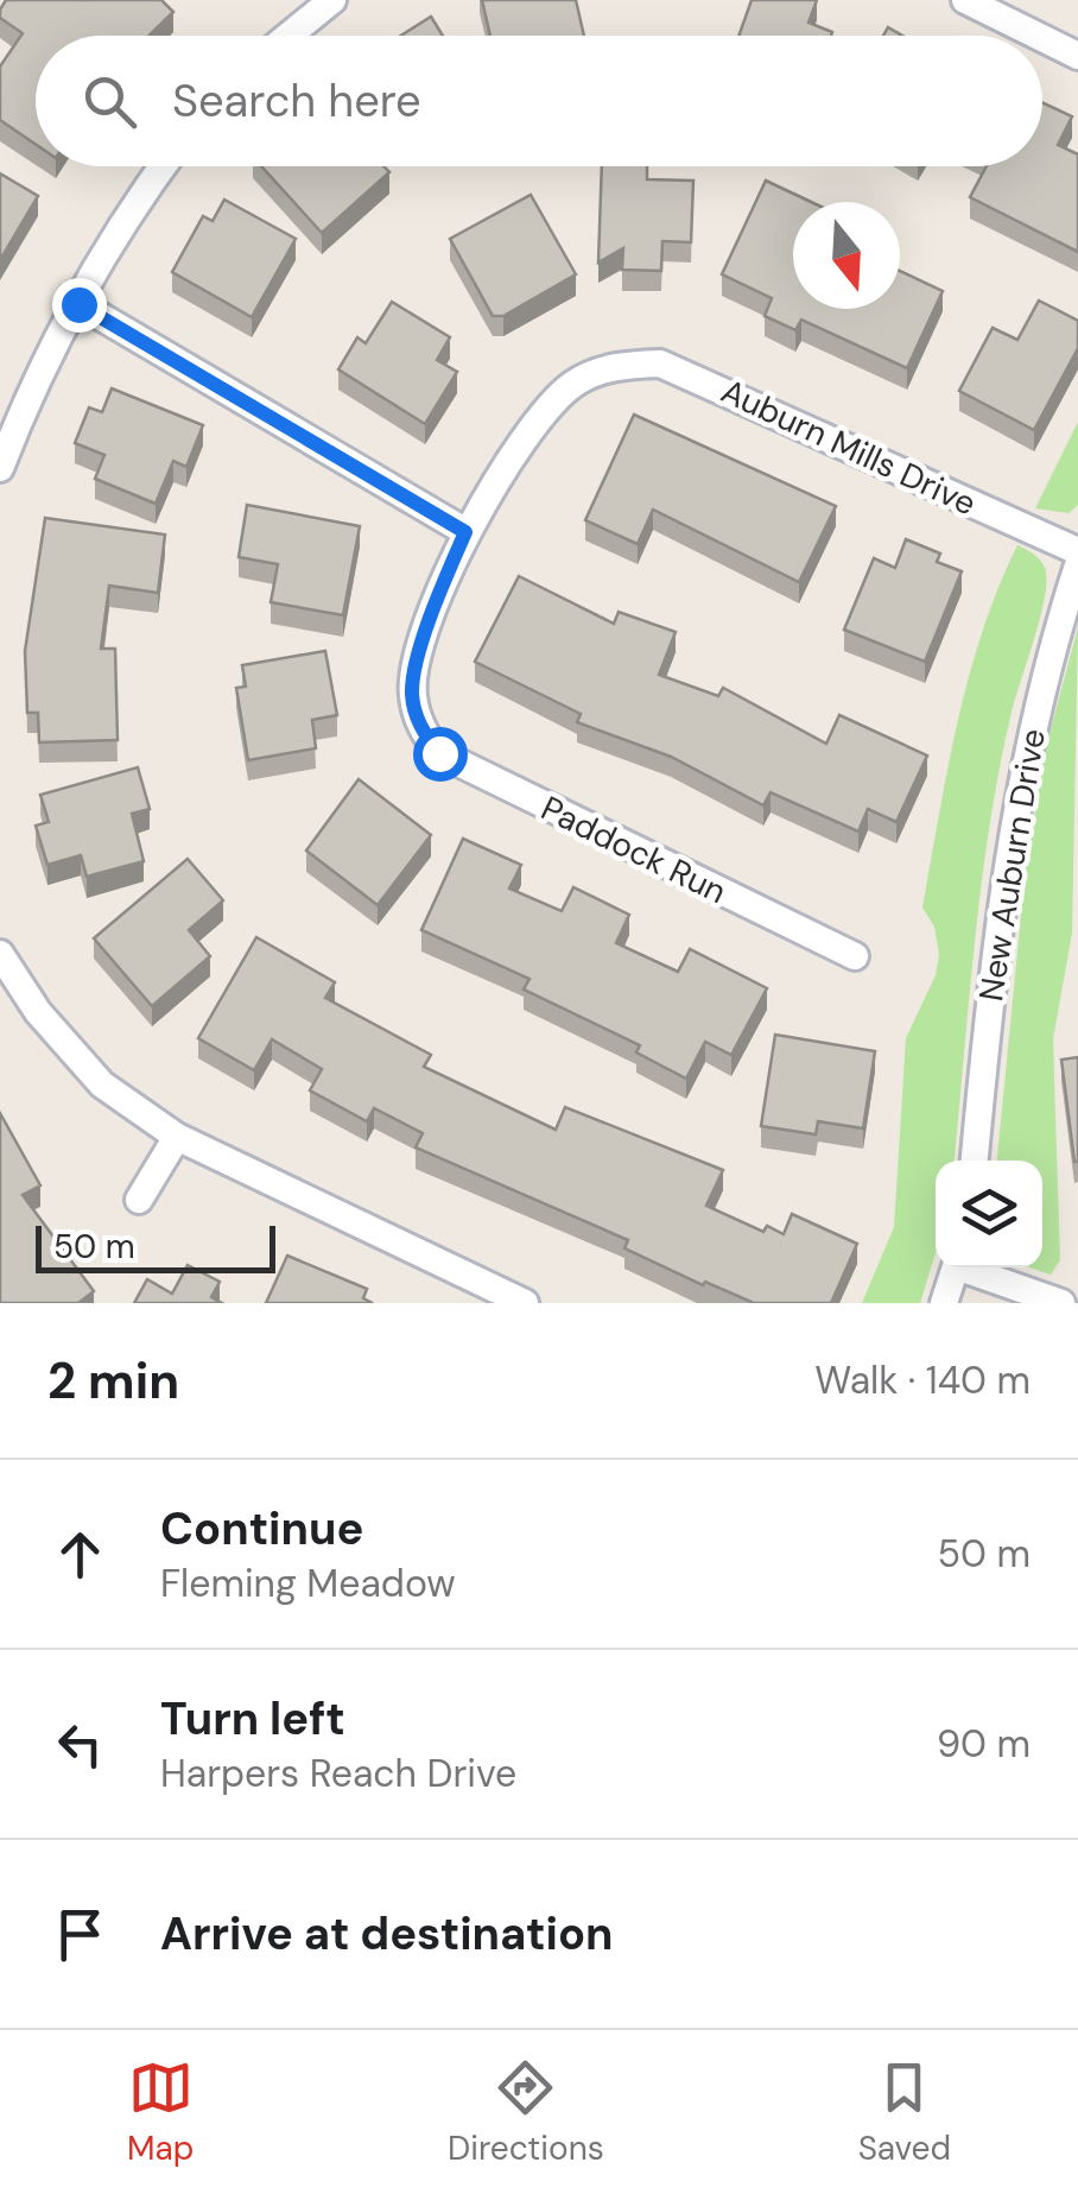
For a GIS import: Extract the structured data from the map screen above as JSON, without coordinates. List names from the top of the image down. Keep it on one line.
{"streets":{"street":["Auburn Mills Drive","Paddock Run","New Auburn Drive"]},"crossings":[["Auburn Mills Drive","Paddock Run"]],"scale_bar":"50 m","north":"bottom","page":{"search":"Search here","scale":"50 m","heading":["2 min","Walk · 140 m"],"list":[["Continue","Fleming Meadow","50 m"],["Turn left","Harpers Reach Drive","90 m"],"Arrive at destination"],"nav":["Map","Directions","Saved"]}}
